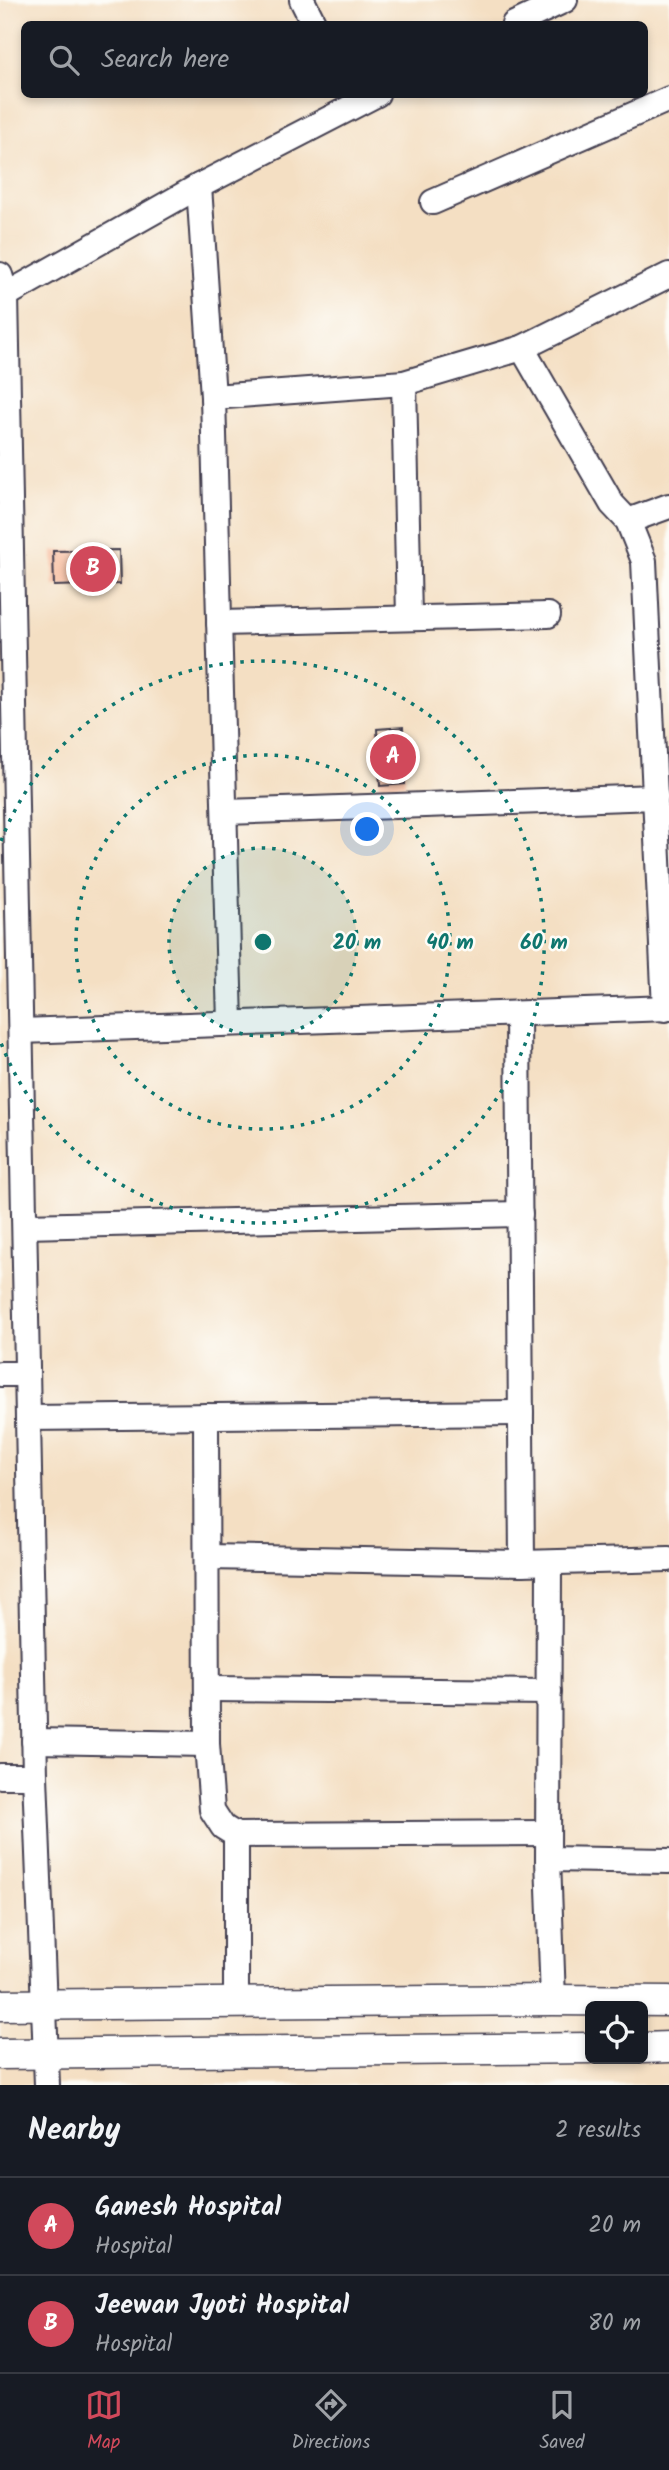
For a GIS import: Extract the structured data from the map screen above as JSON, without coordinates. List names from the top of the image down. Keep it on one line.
{"page":{"search":"Search here","pins":["B","A"],"heading":["Nearby","2 results"],"list":[{"mark":"A","name":"Ganesh Hospital","note":"Hospital","value":"20 m"},{"mark":"B","name":"Jeewan Jyoti Hospital","note":"Hospital","value":"80 m"}],"nav":["Map","Directions","Saved"]},"rings":["20 m","40 m","60 m"]}
